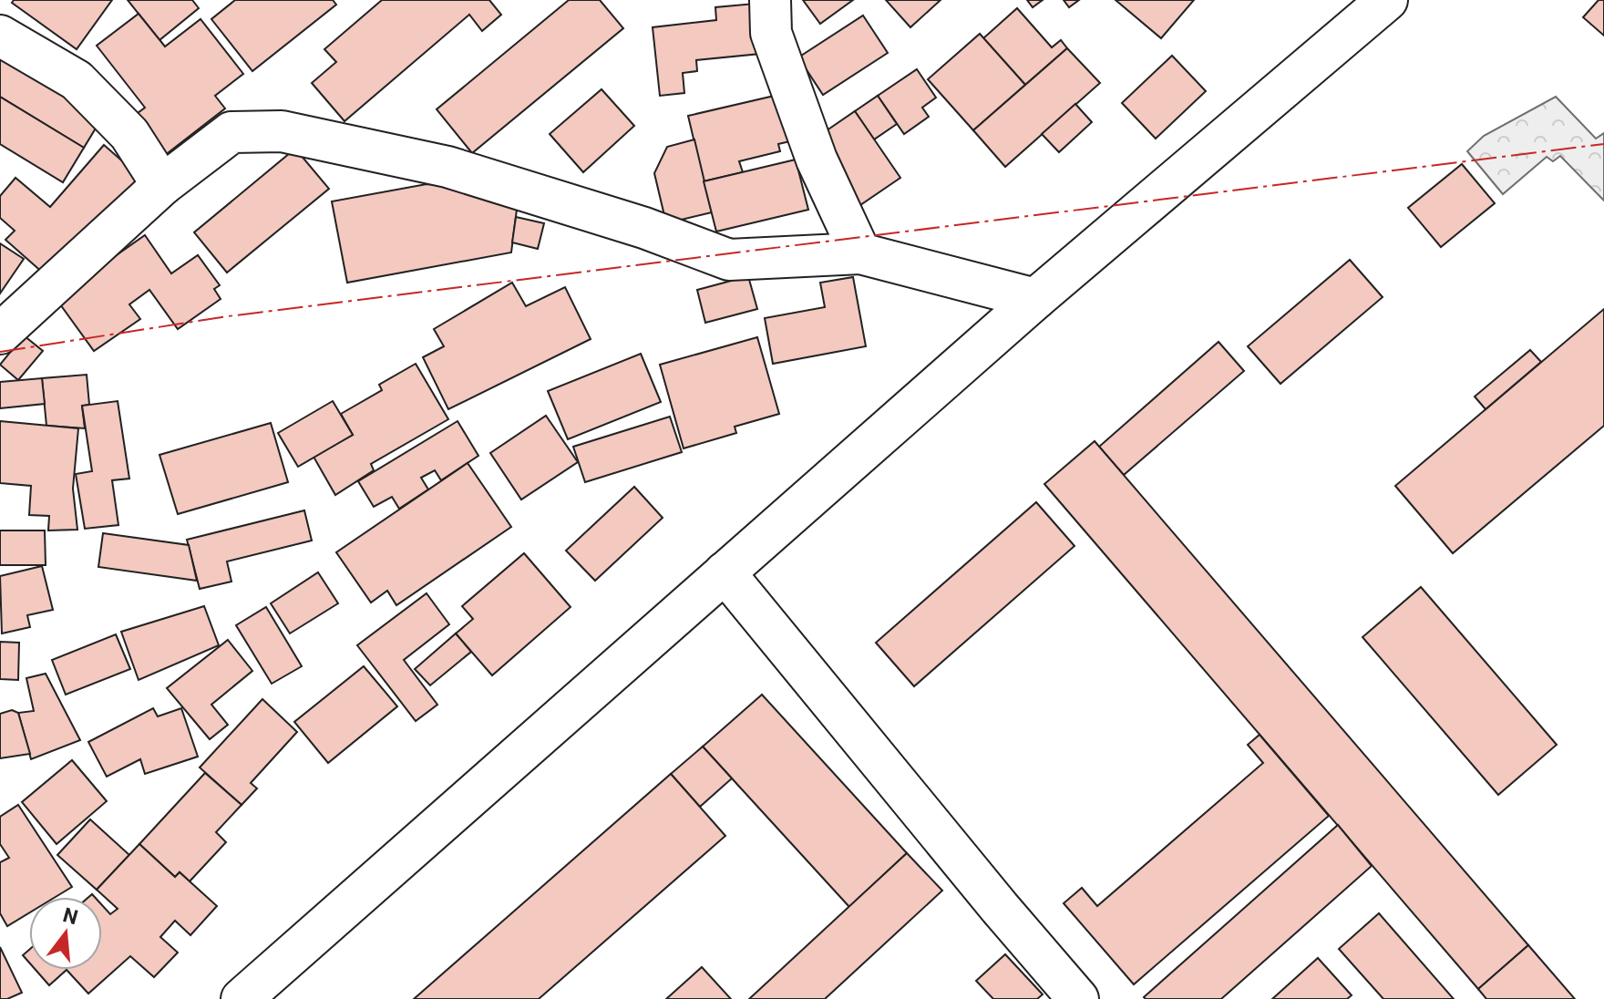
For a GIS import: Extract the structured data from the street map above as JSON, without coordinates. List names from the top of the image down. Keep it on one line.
{"north":"top"}
